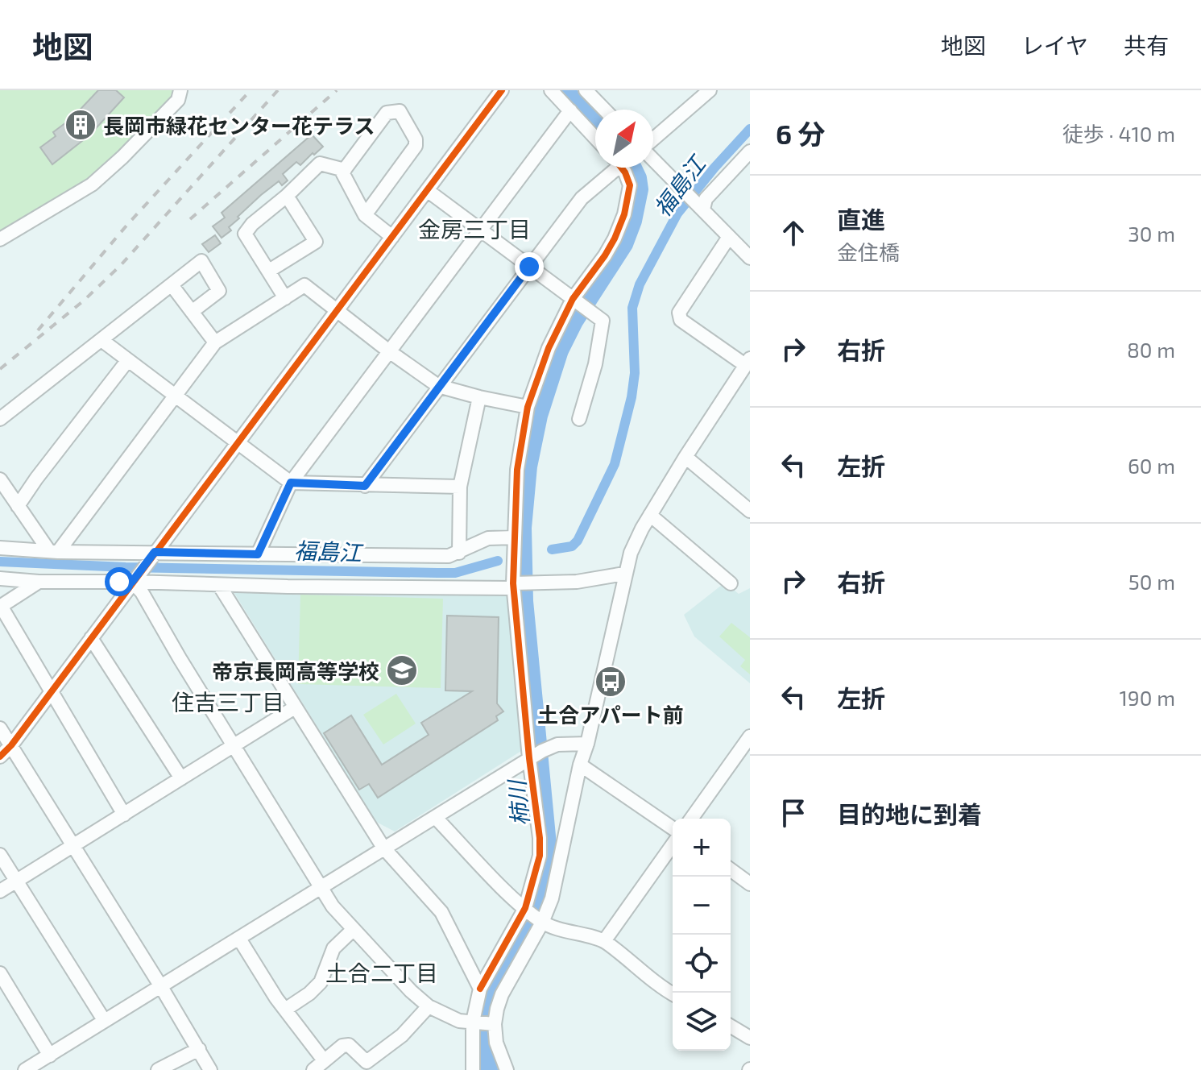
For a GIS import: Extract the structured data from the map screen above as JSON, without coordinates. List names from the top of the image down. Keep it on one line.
{"districts":["金房三丁目","住吉三丁目","土合二丁目"],"water":["福島江","柿川"],"places":{"building":["長岡市緑花センター花テラス"],"school or university":["帝京長岡高等学校"],"bus stop":["土合アパート前"]},"north":"top right","page":{"header":"地図","nav":["地図","レイヤ","共有"],"heading":["6 分","徒歩 · 410 m"],"list":[["直進","金住橋","30 m"],["右折","80 m"],["左折","60 m"],["右折","50 m"],["左折","190 m"],"目的地に到着"],"map_buttons":["+","−"]}}
